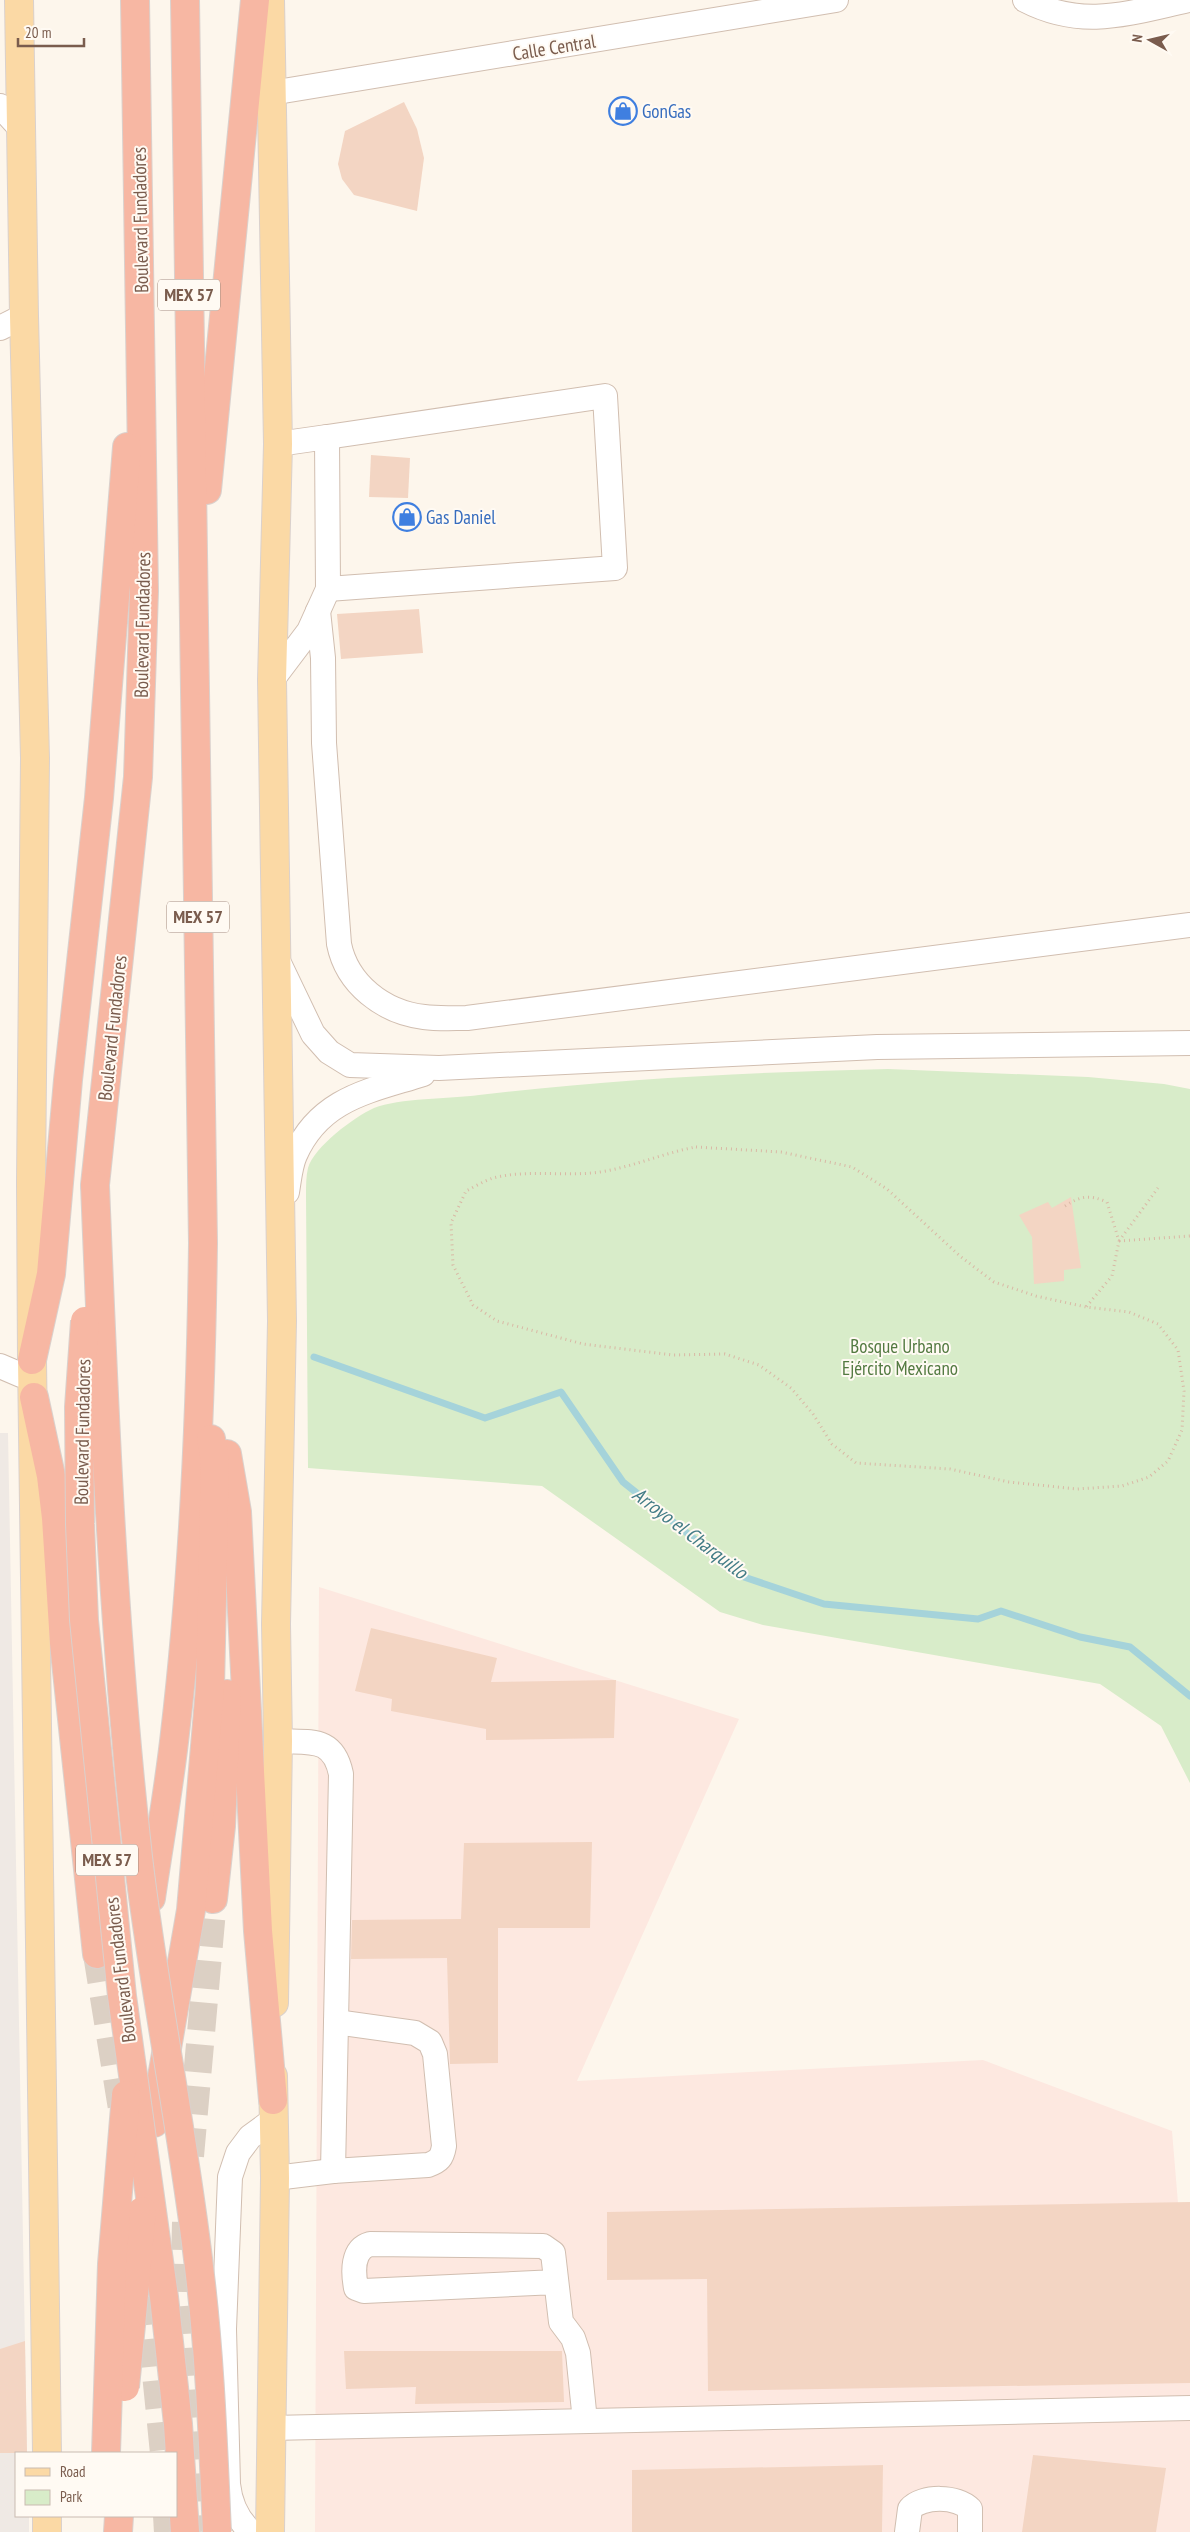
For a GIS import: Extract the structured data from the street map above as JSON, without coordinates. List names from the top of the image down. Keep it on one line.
{"streets":{"highway":["Boulevard Fundadores","MEX 57"],"street":["Calle Central"]},"water":["Arroyo el Charquillo"],"parks":["Bosque Urbano Ejército Mexicano"],"places":{"shop":["GonGas","Gas Daniel"]},"legend":["Road","Park"],"scale_bar":"20 m","north":"left"}
